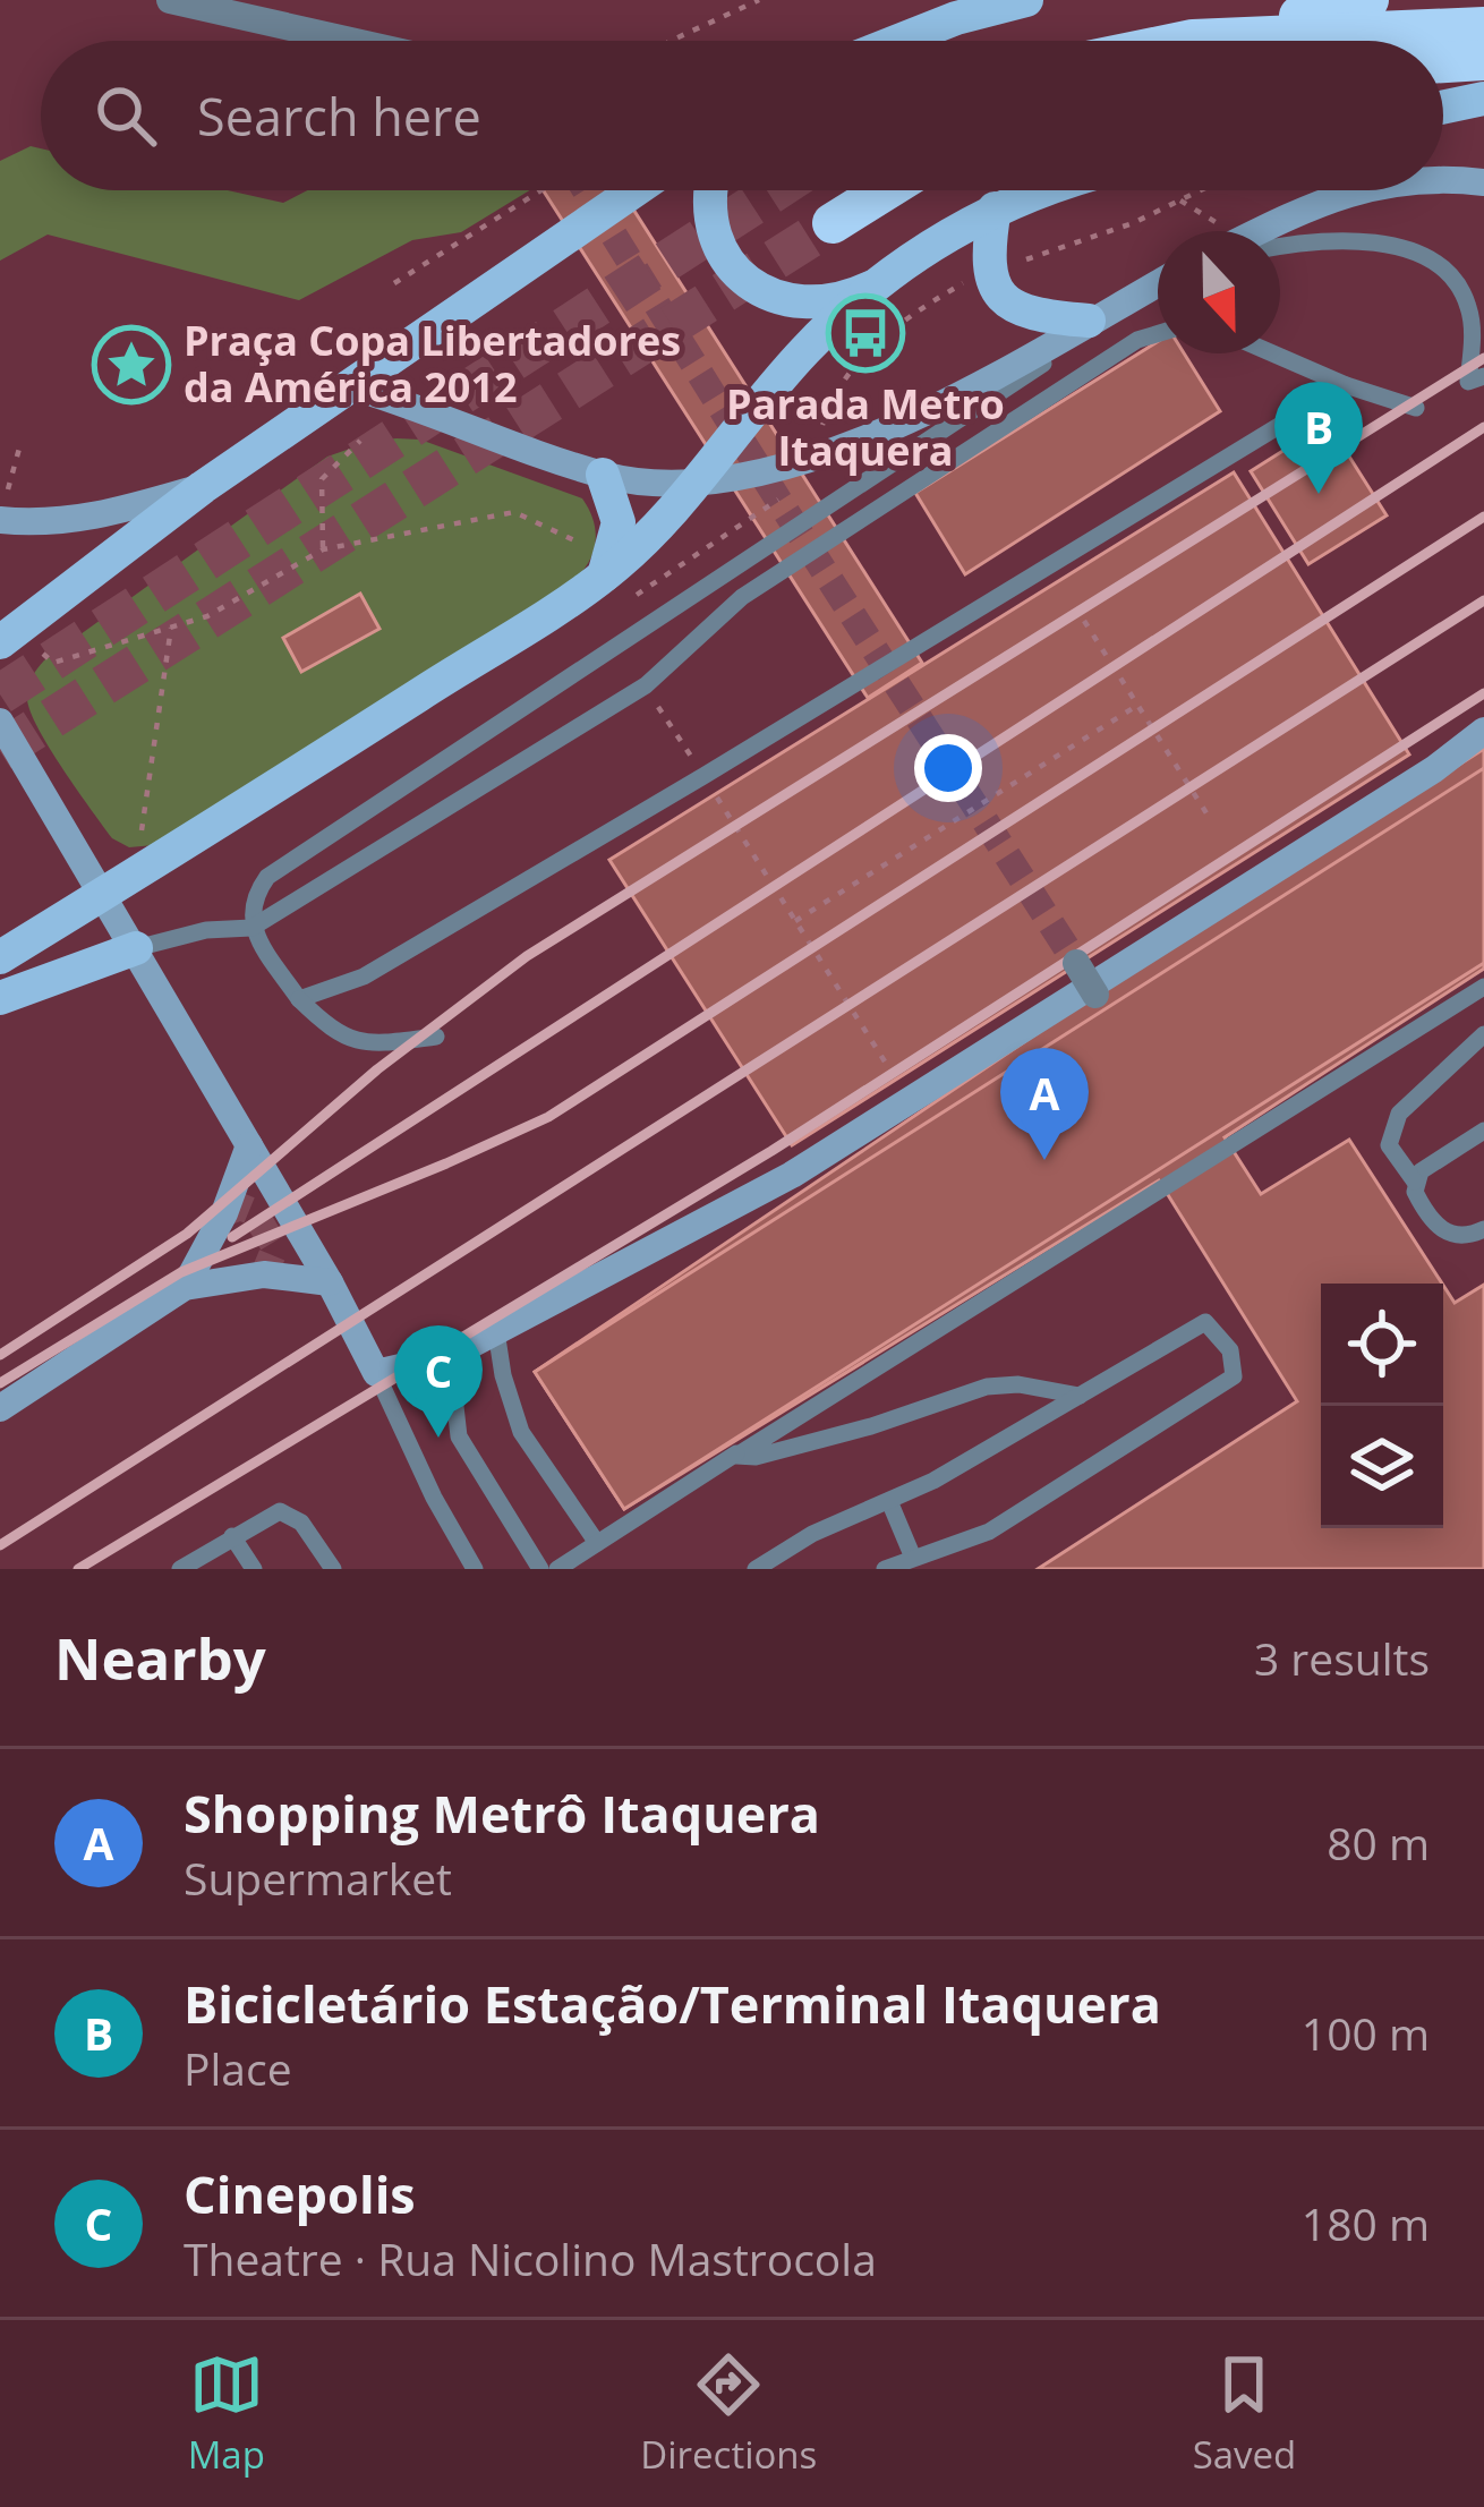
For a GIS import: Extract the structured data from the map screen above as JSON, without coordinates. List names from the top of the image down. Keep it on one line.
{"places":{"bus stop":["Parada Metro Itaquera"],"place":["Praça Copa Libertadores da América 2012"]},"north":"bottom","page":{"search":"Search here","pins":["B","A","C"],"heading":["Nearby","3 results"],"list":[{"mark":"A","name":"Shopping Metrô Itaquera","note":"Supermarket","value":"80 m"},{"mark":"B","name":"Bicicletário Estação/Terminal Itaquera","note":"Place","value":"100 m"},{"mark":"C","name":"Cinepolis","note":"Theatre · Rua Nicolino Mastrocola","value":"180 m"}],"nav":["Map","Directions","Saved"]}}
